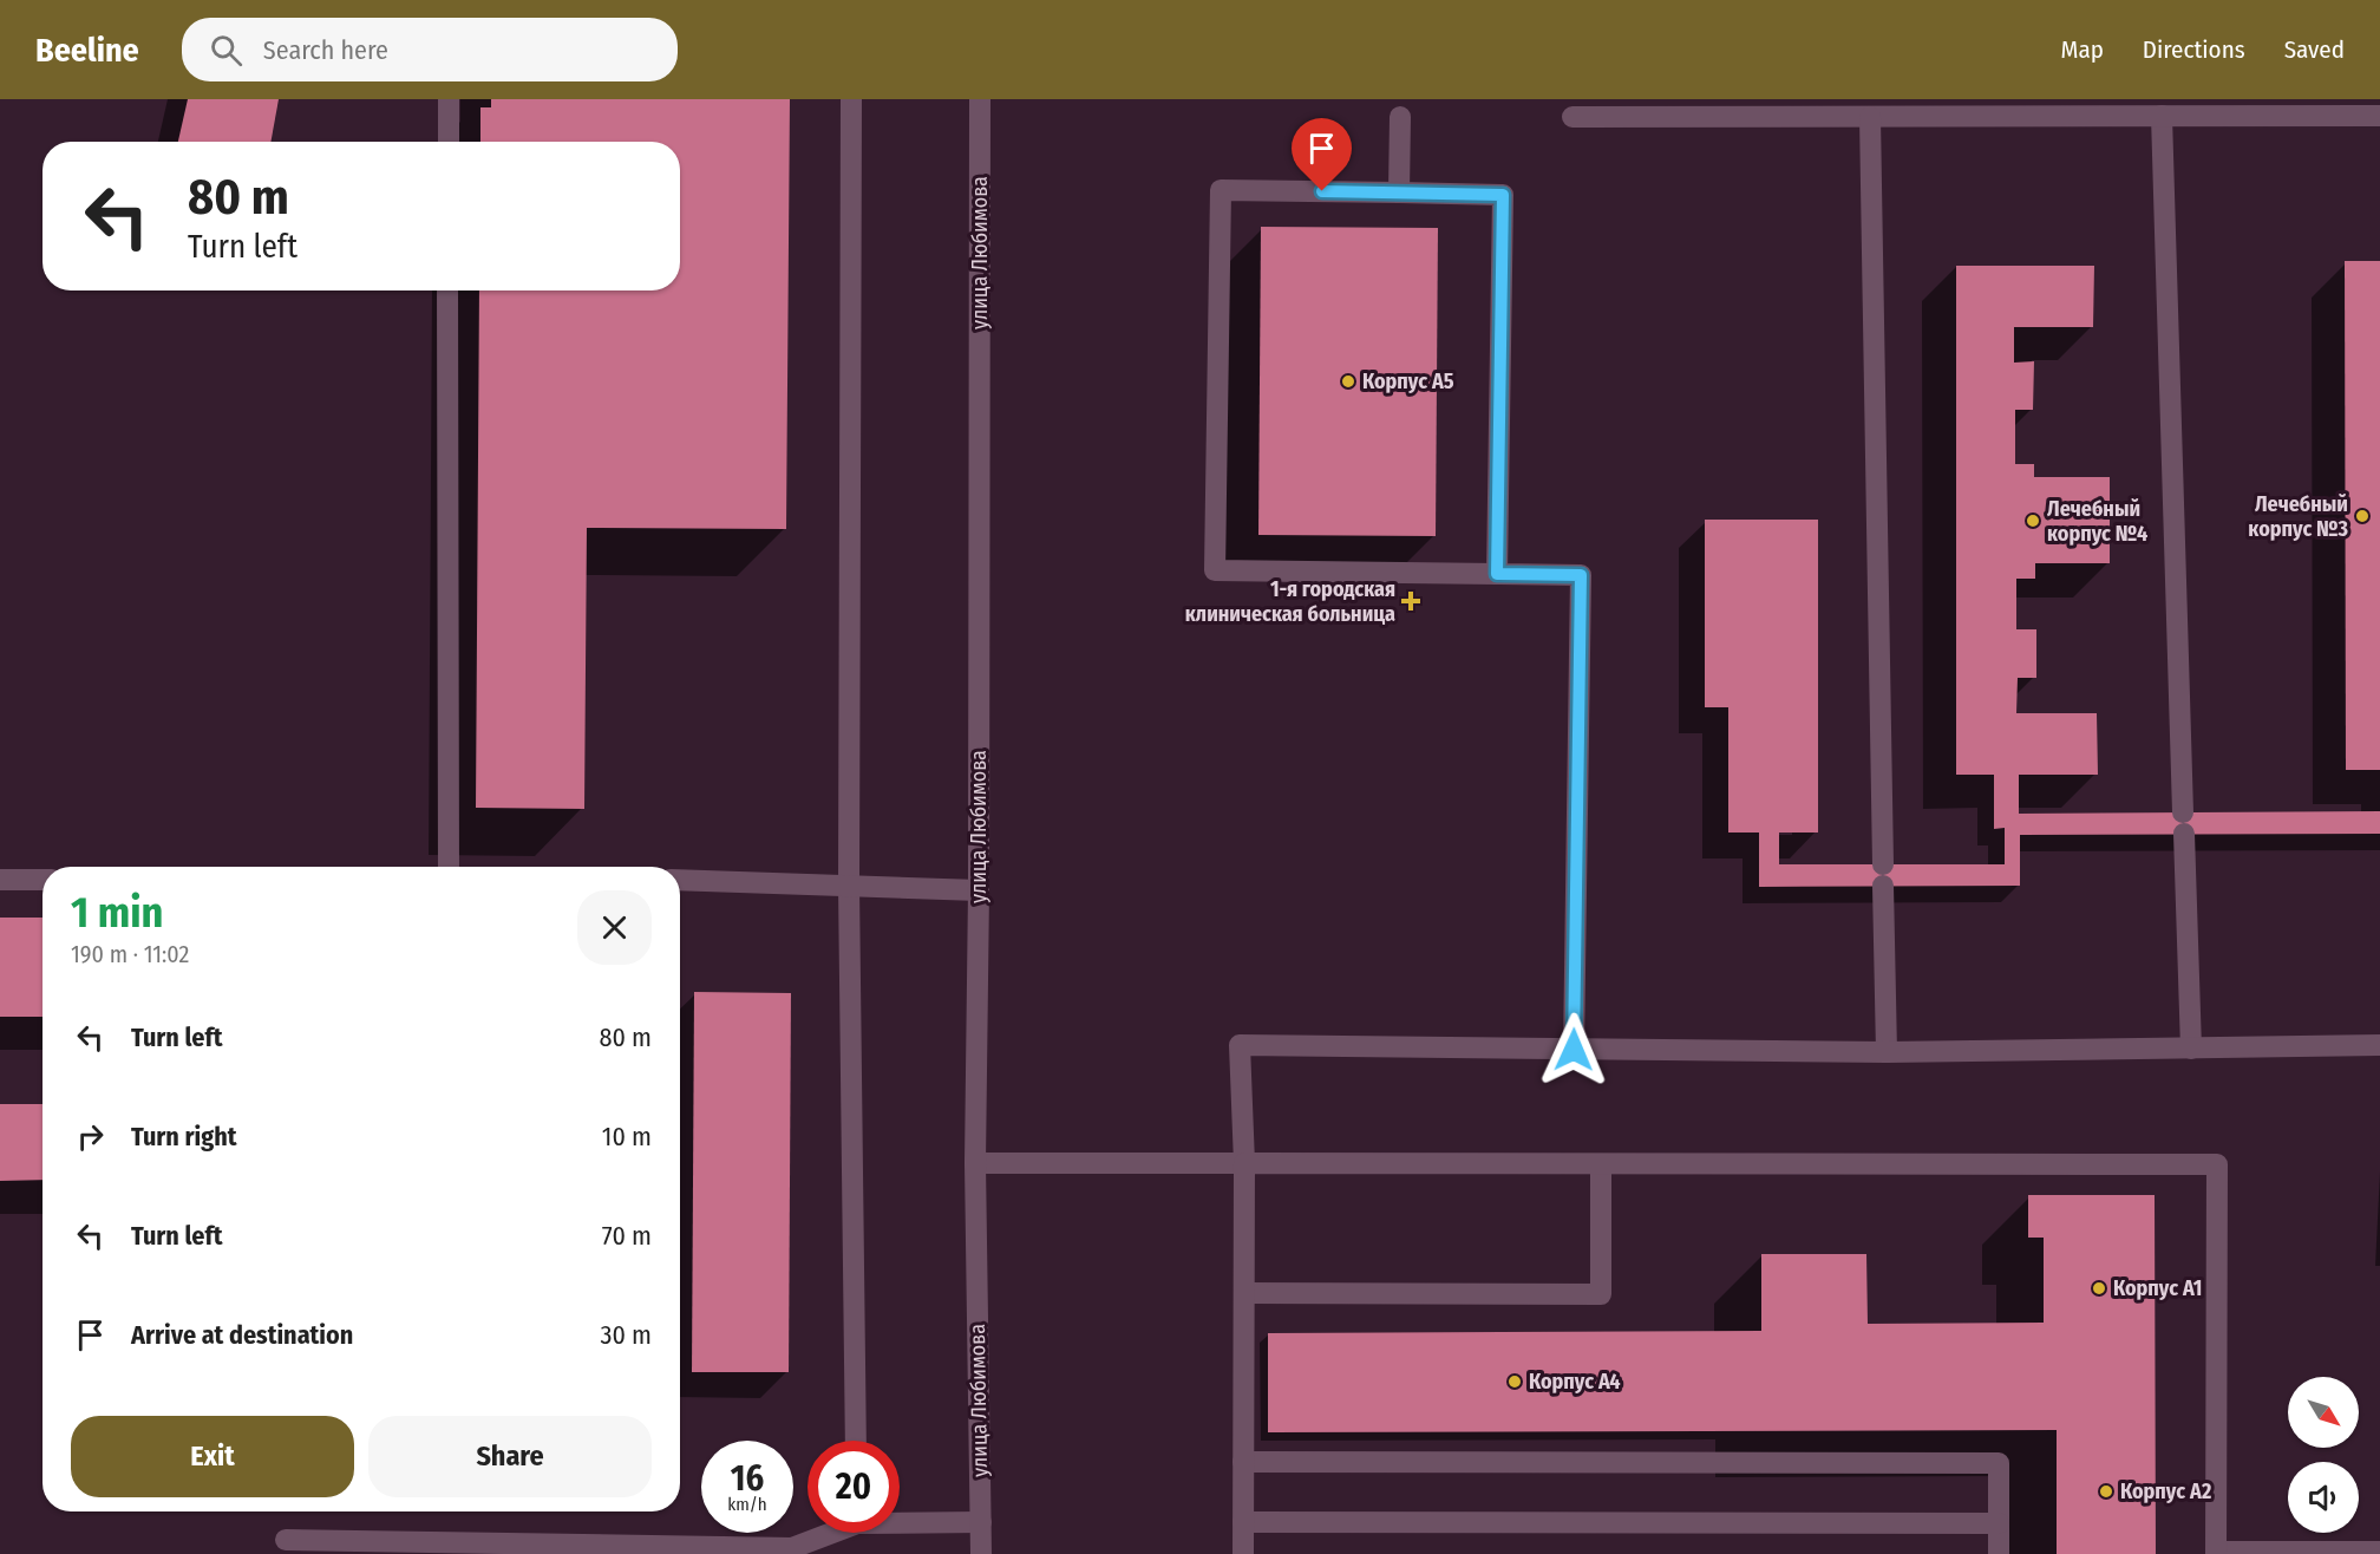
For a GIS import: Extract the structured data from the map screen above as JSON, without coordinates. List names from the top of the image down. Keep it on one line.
{"streets":{"street":["улица Любимова"]},"places":{"other":["Корпус А5","Лечебный корпус №3","Лечебный корпус №4","Корпус А1","Корпус А4","Корпус А2"],"health":["1-я городская клиническая больница"]},"north":"bottom right","page":{"header":"Beeline","search":"Search here","nav":["Map","Directions","Saved"],"turn":["80 m","Turn left"],"heading":["1 min","190 m · 11:02"],"list":[{"name":"Turn left","value":"80 m"},{"name":"Turn right","value":"10 m"},{"name":"Turn left","value":"70 m"},{"name":"Arrive at destination","value":"30 m"}],"buttons":["Exit","Share"],"speed":"16 km/h","limit":"20"}}
